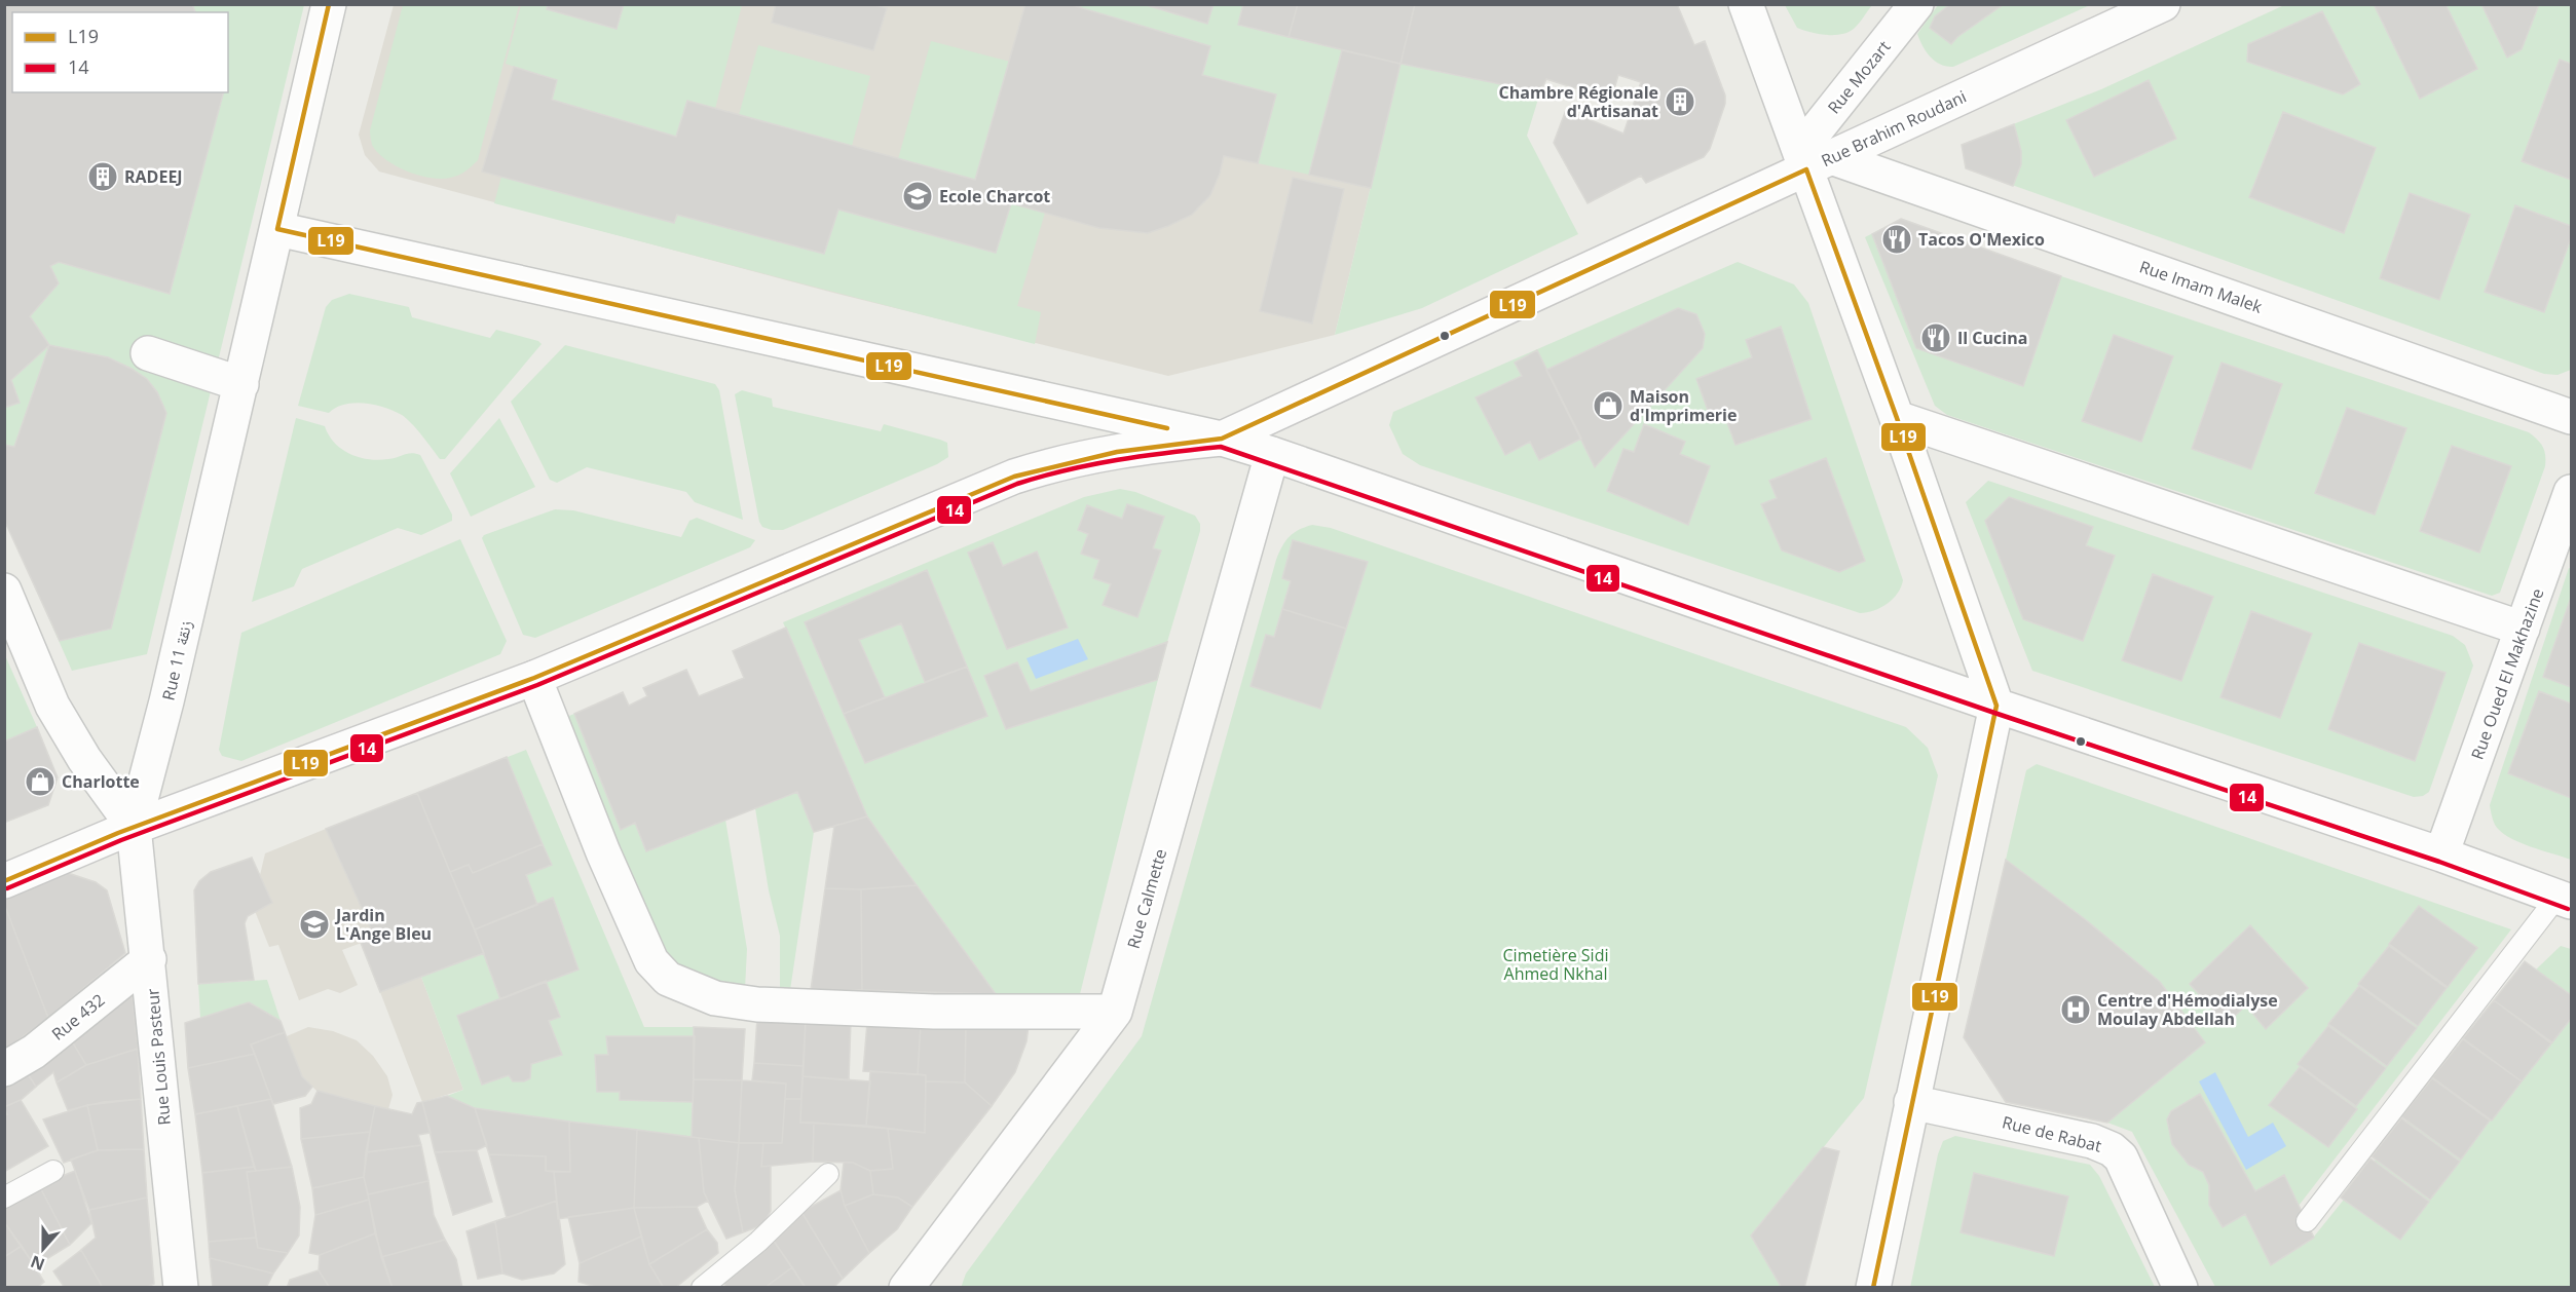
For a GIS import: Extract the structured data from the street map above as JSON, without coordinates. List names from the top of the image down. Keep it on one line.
{"streets":{"street":["Rue Mozart","Rue Brahim Roudani","Rue Imam Malek","Rue 11 زنقة","Rue Oued El Makhazine","Rue Calmette","Rue 432","Rue Louis Pasteur","Rue de Rabat"]},"crossings":[["Rue Mozart","Rue Brahim Roudani"],["Rue Mozart","Rue Imam Malek"],["Rue Brahim Roudani","Rue Imam Malek"],["Rue 11 زنقة","Rue Louis Pasteur"],["Rue 432","Rue Louis Pasteur"]],"parks":["Cimetière Sidi Ahmed Nkhal"],"places":{"building":["Chambre Régionale d'Artisanat","RADEEJ"],"school or university":["Ecole Charcot","Jardin L'Ange Bleu"],"restaurant":["Tacos O'Mexico","Il Cucina"],"shop":["Maison d'Imprimerie","Charlotte"],"hospital":["Centre d'Hémodialyse Moulay Abdellah"]},"lines":["transit line L19","transit line 14"],"legend":["L19","14"],"north":"bottom"}
